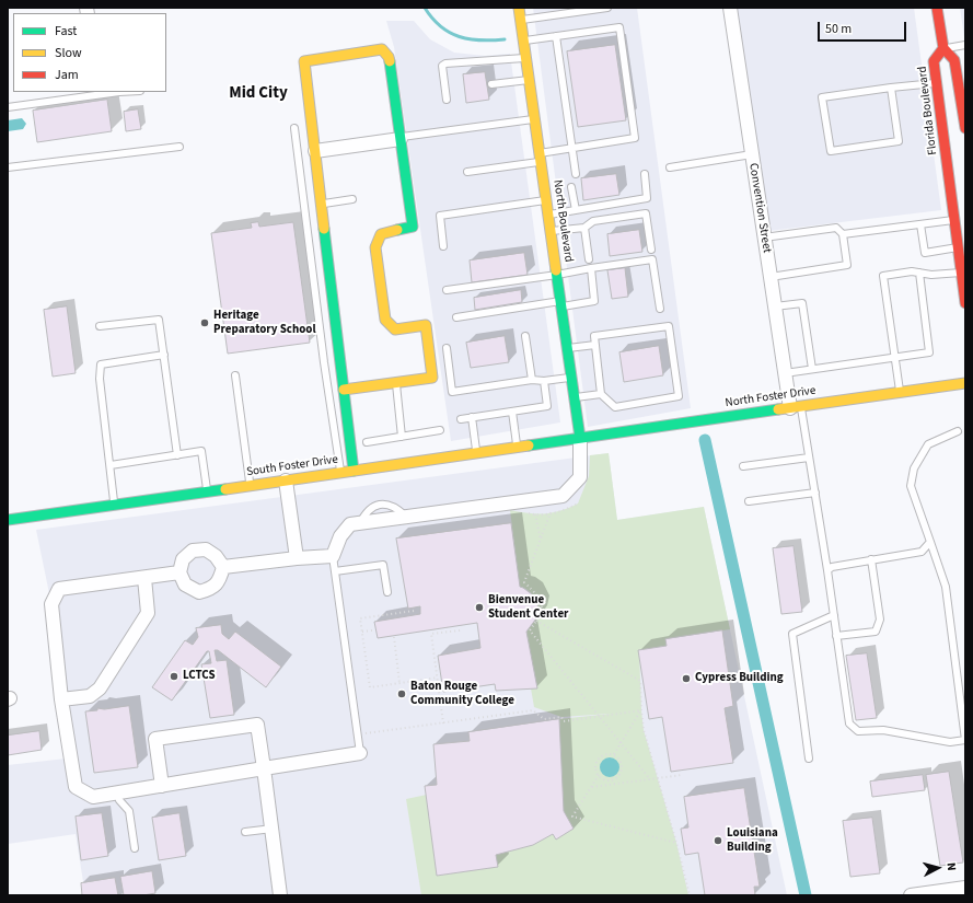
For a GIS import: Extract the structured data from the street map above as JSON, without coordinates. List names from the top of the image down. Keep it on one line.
{"streets":{"street":["Florida Boulevard","Convention Street","North Boulevard","North Foster Drive","South Foster Drive"]},"crossings":[["Convention Street","North Foster Drive"],["North Boulevard","North Foster Drive"],["North Boulevard","South Foster Drive"],["North Foster Drive","South Foster Drive"]],"districts":["Mid City"],"places":["Heritage Preparatory School","Bienvenue Student Center","LCTCS","Cypress Building","Baton Rouge Community College","Louisiana Building"],"legend":["Fast","Slow","Jam"],"scale_bar":"50 m","north":"right"}
